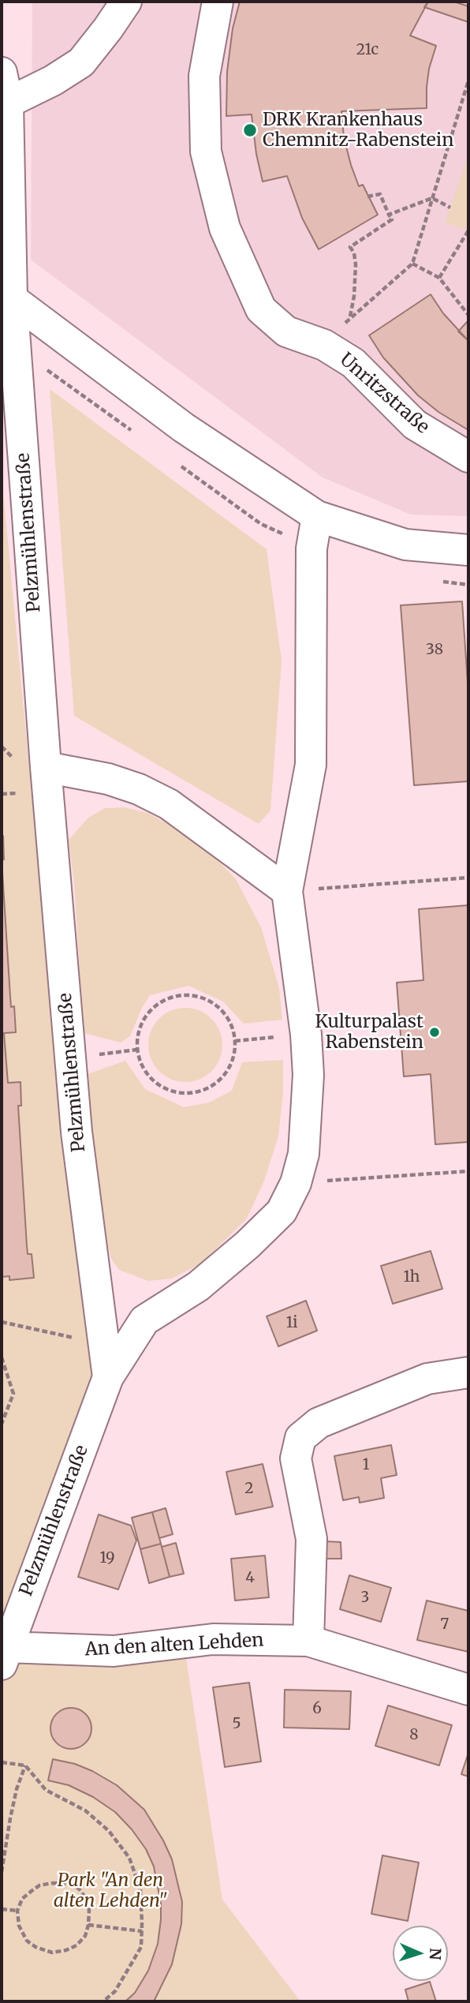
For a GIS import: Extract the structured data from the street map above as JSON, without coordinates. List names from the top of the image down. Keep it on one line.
{"streets":{"street":["Unritzstraße","Pelzmühlenstraße","An den alten Lehden"]},"crossings":[["Pelzmühlenstraße","An den alten Lehden"]],"parks":["Park \"An den alten Lehden\""],"places":["DRK Krankenhaus Chemnitz-Rabenstein","Kulturpalast Rabenstein"],"house_numbers":["21c","38","1h","1i","1","2","19","4","3","7","6","5","8"],"north":"right"}
